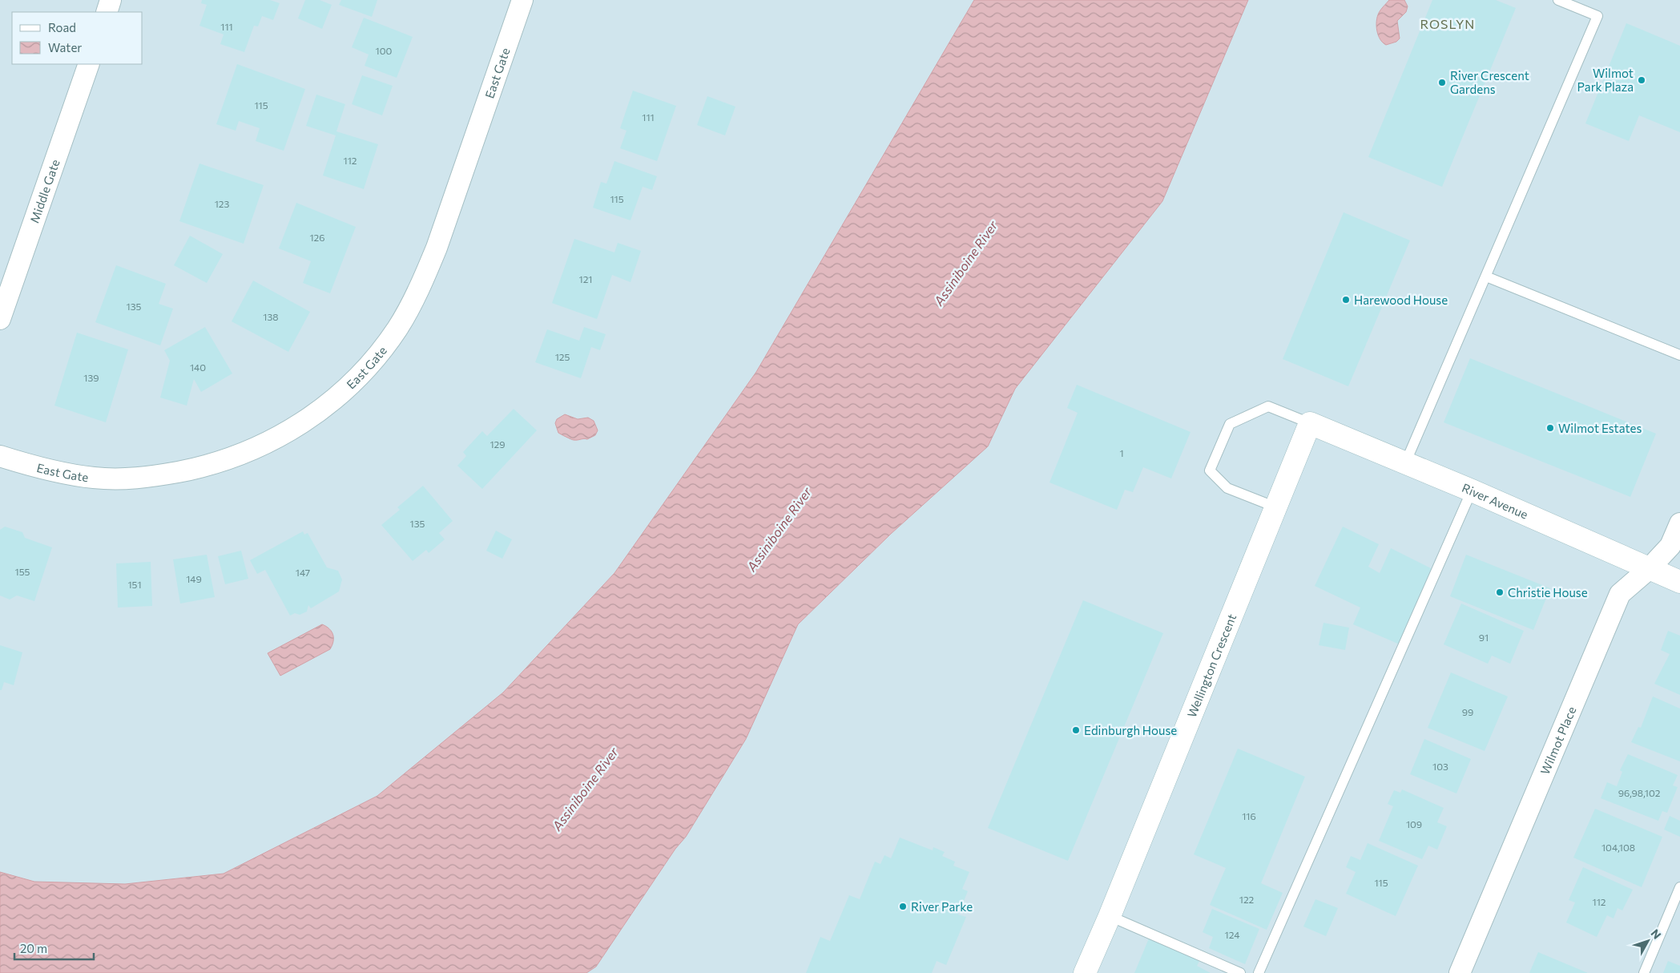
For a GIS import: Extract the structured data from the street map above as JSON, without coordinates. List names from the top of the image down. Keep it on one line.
{"streets":{"street":["East Gate","Middle Gate","River Avenue","Wellington Crescent","Wilmot Place"]},"crossings":[["River Avenue","Wellington Crescent"],["River Avenue","Wilmot Place"]],"districts":["ROSLYN"],"water":["Assiniboine River"],"places":["Wilmot Park Plaza","River Crescent Gardens","Harewood House","Wilmot Estates","Christie House","Edinburgh House","River Parke"],"house_numbers":["111","100","115","111","112","115","123","126","121","135","138","125","140","139","129","1","135","155","147","149","151","91","99","103","96,98,102","116","109","104,108","115","122","112","124"],"legend":["Road","Water"],"scale_bar":"20 m","north":"top right"}
